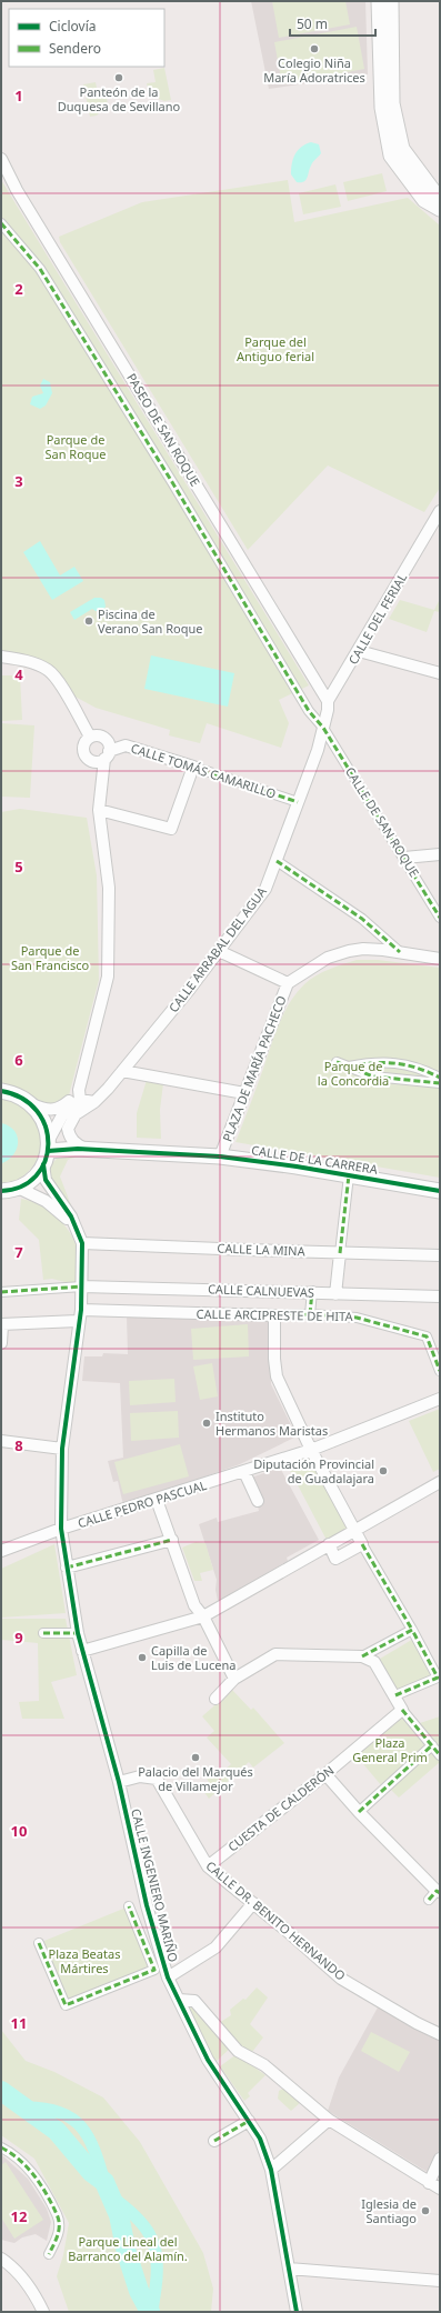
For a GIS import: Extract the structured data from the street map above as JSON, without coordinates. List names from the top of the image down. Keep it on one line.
{"streets":{"street":["PASEO DE SAN ROQUE","CALLE DEL FERIAL","CALLE TOMÁS CAMARILLO","CALLE DE SAN ROQUE","CALLE ARRABAL DEL AGUA","PLAZA DE MARÍA PACHECO","CALLE DE LA CARRERA","CALLE LA MINA","CALLE CALNUEVAS","CALLE ARCIPRESTE DE HITA","CALLE PEDRO PASCUAL","CUESTA DE CALDERÓN","CALLE INGENIERO MARIÑO","CALLE DR. BENITO HERNANDO"]},"crossings":[["PASEO DE SAN ROQUE","CALLE DEL FERIAL"],["CALLE DEL FERIAL","CALLE DE SAN ROQUE"],["CALLE DEL FERIAL","CALLE ARRABAL DEL AGUA"],["CALLE TOMÁS CAMARILLO","CALLE ARRABAL DEL AGUA"],["CALLE DE SAN ROQUE","CALLE ARRABAL DEL AGUA"],["CALLE ARRABAL DEL AGUA","CALLE DE LA CARRERA"],["PLAZA DE MARÍA PACHECO","CALLE DE LA CARRERA"],["CALLE LA MINA","CALLE INGENIERO MARIÑO"],["CALLE CALNUEVAS","CALLE INGENIERO MARIÑO"],["CALLE ARCIPRESTE DE HITA","CALLE INGENIERO MARIÑO"],["CALLE PEDRO PASCUAL","CALLE INGENIERO MARIÑO"],["CUESTA DE CALDERÓN","CALLE DR. BENITO HERNANDO"],["CALLE INGENIERO MARIÑO","CALLE DR. BENITO HERNANDO"]],"parks":["Parque del Antiguo ferial","Parque de San Roque","Parque de San Francisco","Parque de la Concordia","Plaza General Prim","Plaza Beatas Mártires","Parque Lineal del Barranco del Alamín."],"places":["Colegio Niña María Adoratrices","Panteón de la Duquesa de Sevillano","Piscina de Verano San Roque","Instituto Hermanos Maristas","Diputación Provincial de Guadalajara","Capilla de Luis de Lucena","Palacio del Marqués de Villamejor","Iglesia de Santiago"],"legend":["Ciclovía","Sendero"],"scale_bar":"50 m","grid":{"rows":["1","2","3","4","5","6","7","8","9","10","11","12"]}}
